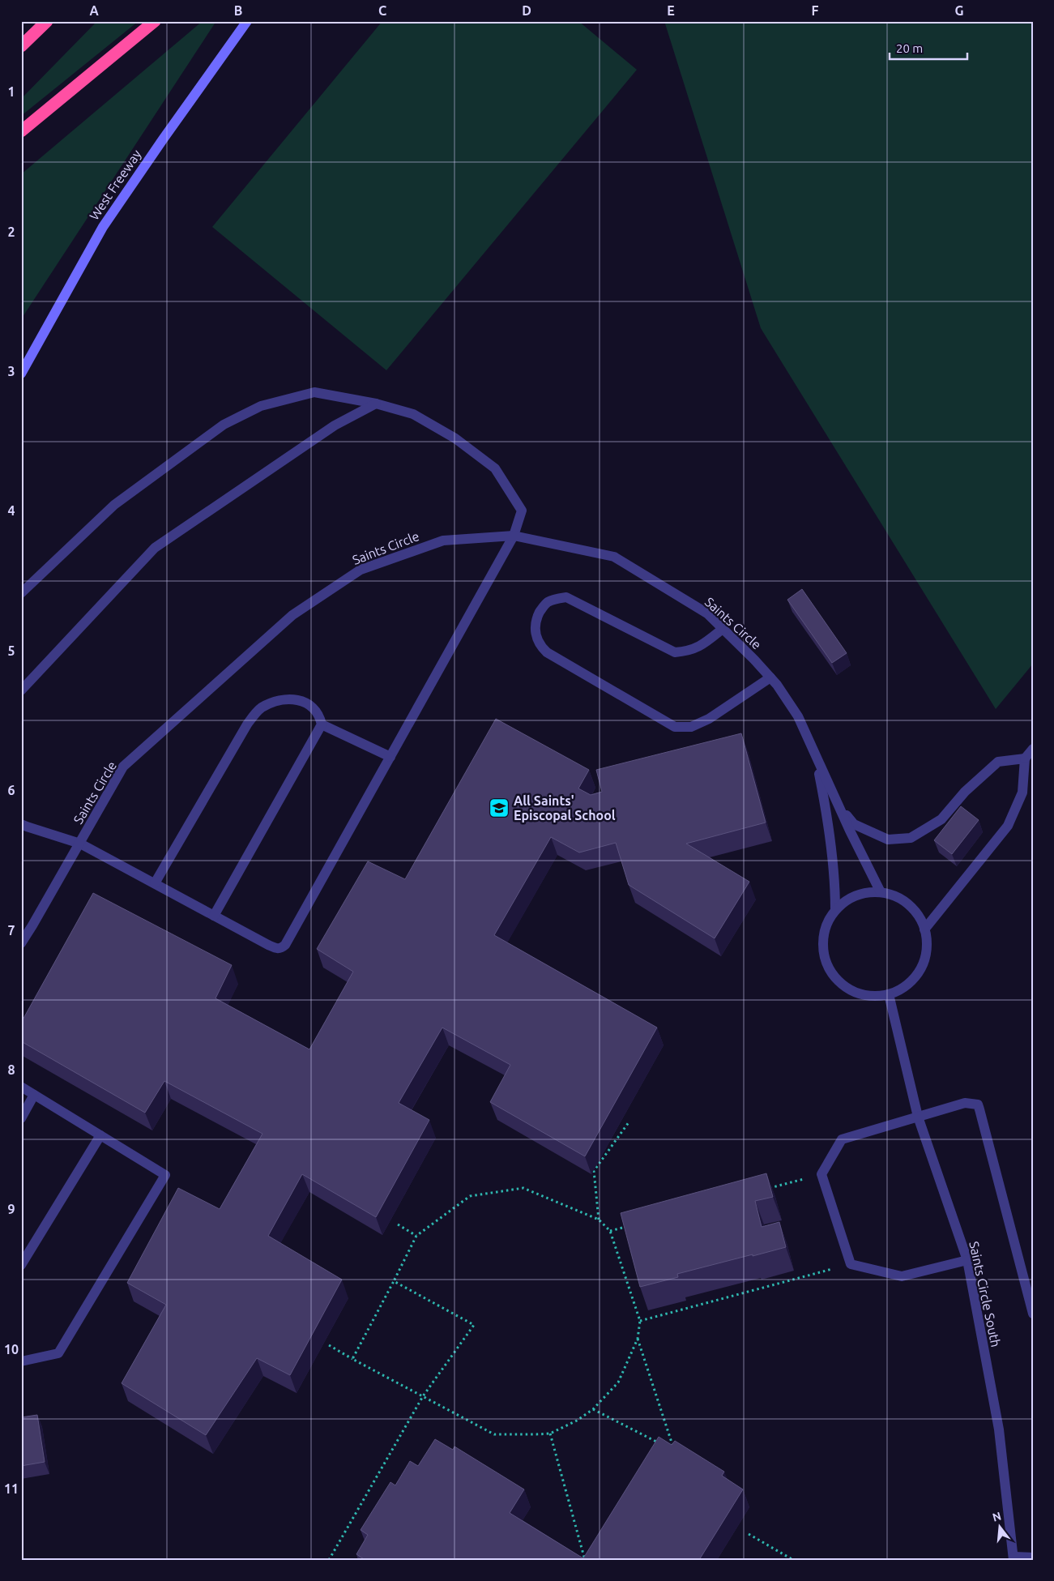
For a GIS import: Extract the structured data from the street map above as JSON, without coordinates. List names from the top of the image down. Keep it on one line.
{"streets":{"main road":["West Freeway"],"street":["Saints Circle","Saints Circle South"]},"crossings":[["Saints Circle","Saints Circle South"]],"places":{"school or university":["All Saints' Episcopal School"]},"scale_bar":"20 m","north":"top","grid":{"columns":["A","B","C","D","E","F","G"],"rows":["1","2","3","4","5","6","7","8","9","10","11"]}}
